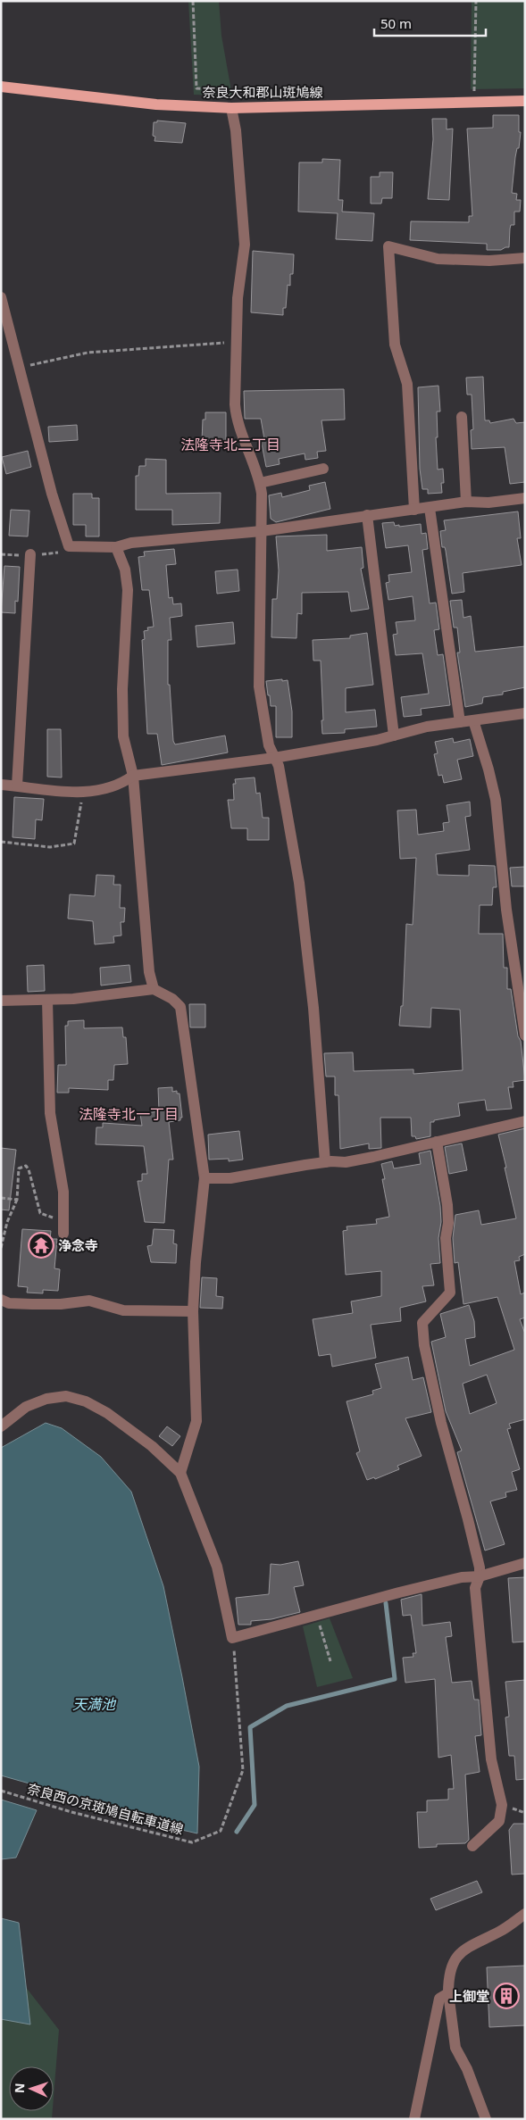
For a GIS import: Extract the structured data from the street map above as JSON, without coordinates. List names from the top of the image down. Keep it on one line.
{"streets":{"main road":["奈良大和郡山斑鳩線"],"path":["奈良西の京斑鳩自転車道線"]},"districts":["法隆寺北二丁目","法隆寺北一丁目"],"water":["天満池"],"places":{"temple":["浄念寺"],"building":["上御堂"]},"scale_bar":"50 m","north":"left"}
